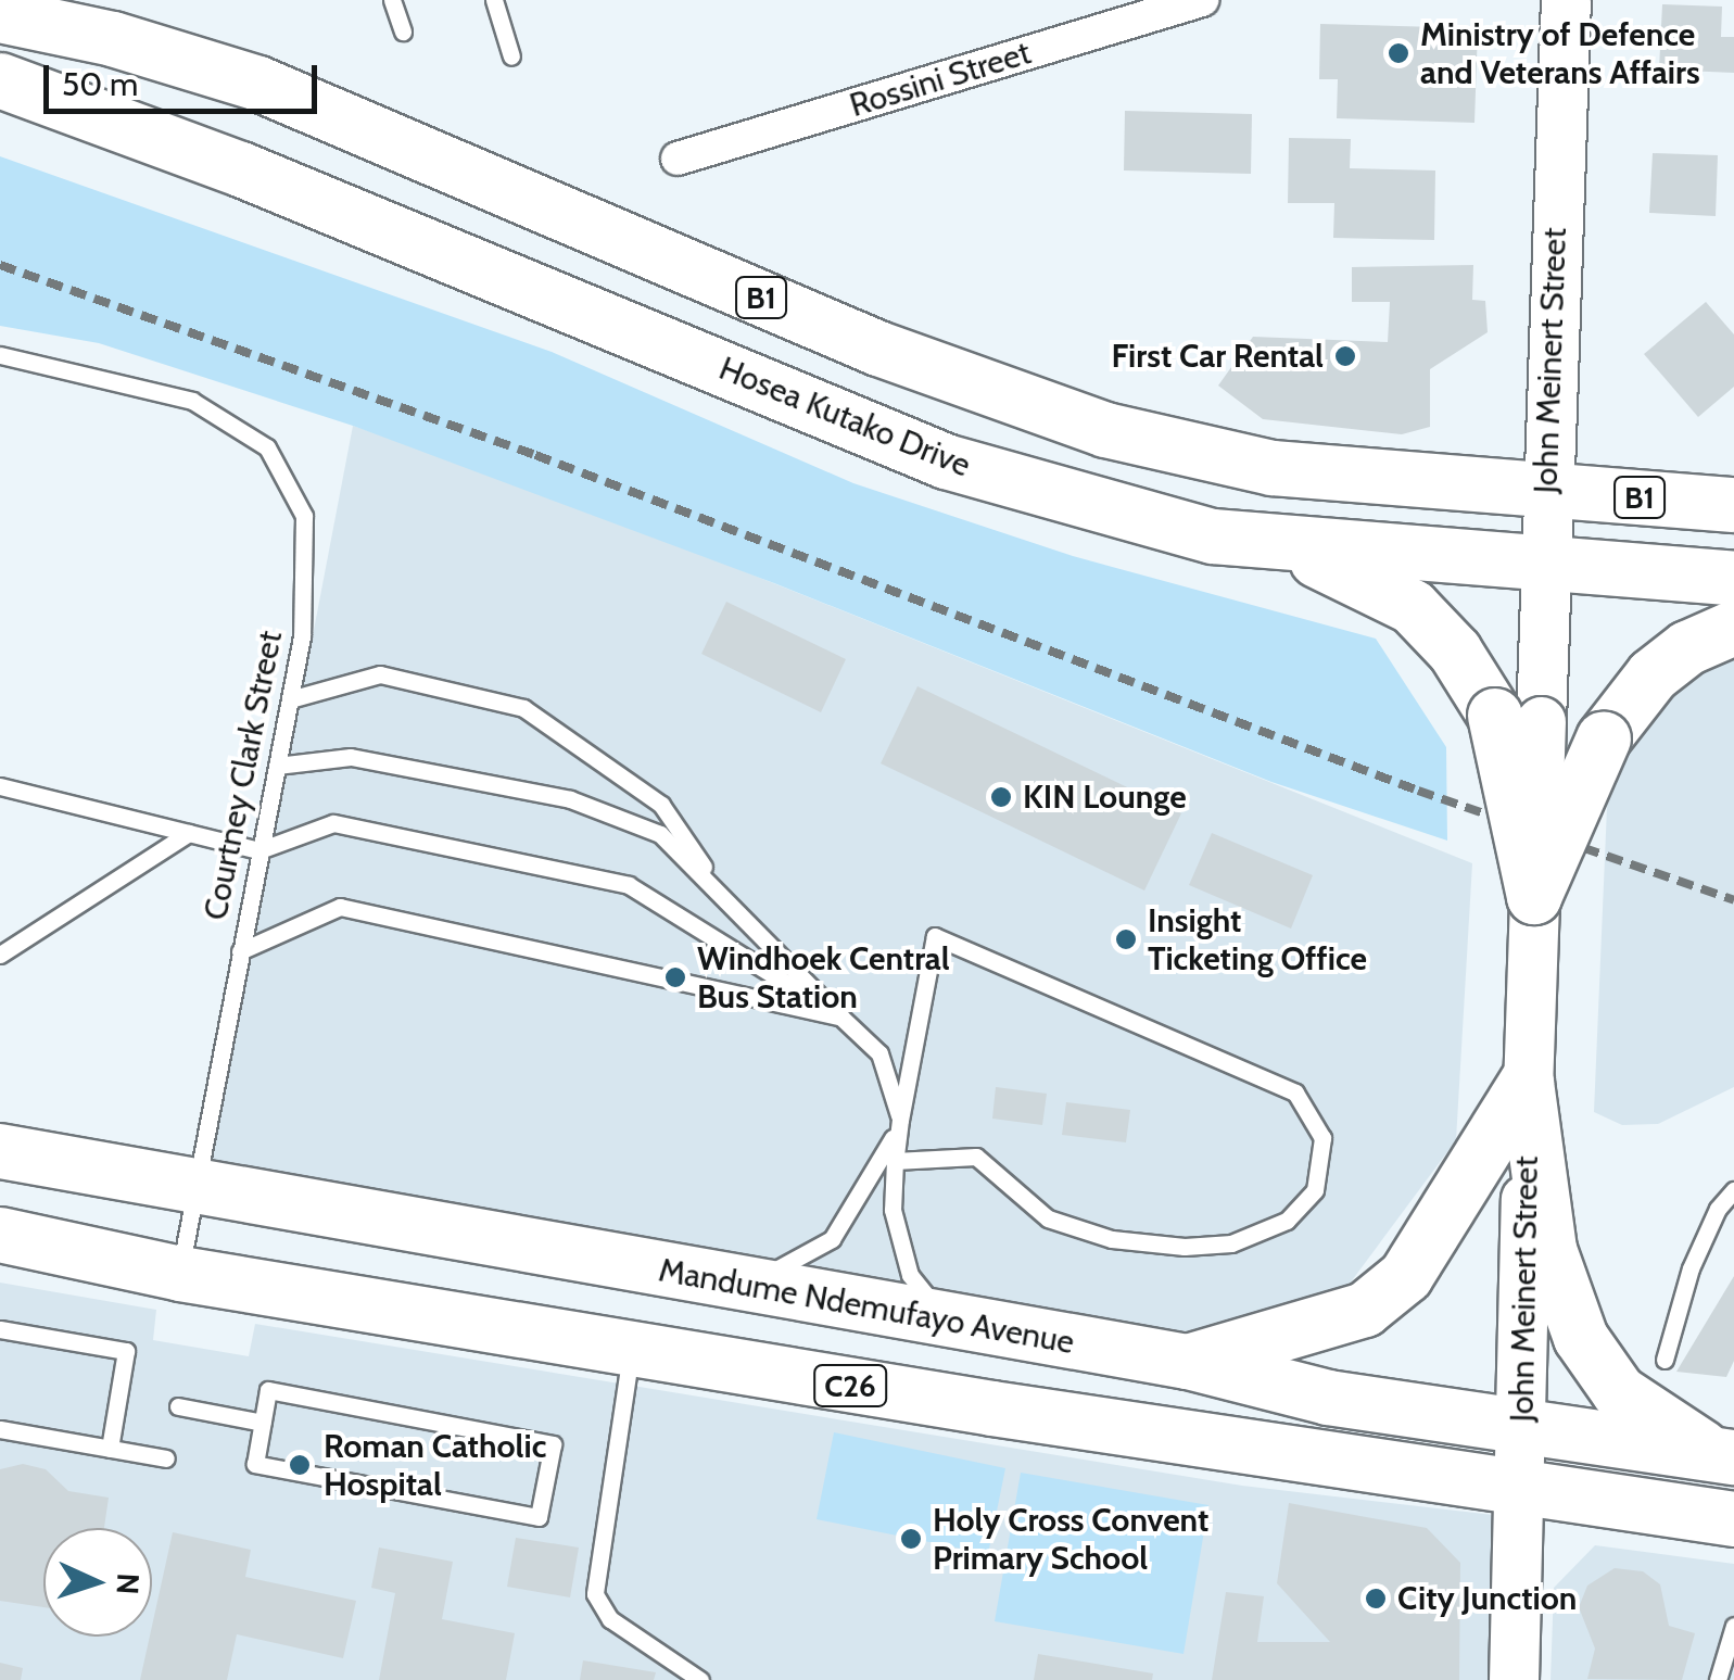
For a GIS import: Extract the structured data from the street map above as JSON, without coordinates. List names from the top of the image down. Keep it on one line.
{"streets":{"main road":["B1","Hosea Kutako Drive","Mandume Ndemufayo Avenue","C26"],"street":["Rossini Street","John Meinert Street"],"lane":["Courtney Clark Street"]},"crossings":[["B1","John Meinert Street"],["John Meinert Street","Hosea Kutako Drive"],["John Meinert Street","Mandume Ndemufayo Avenue"],["John Meinert Street","C26"],["Courtney Clark Street","Mandume Ndemufayo Avenue"],["Courtney Clark Street","C26"]],"places":["Ministry of Defence and Veterans Affairs","First Car Rental","KIN Lounge","Insight Ticketing Office","Windhoek Central Bus Station","Roman Catholic Hospital","Holy Cross Convent Primary School","City Junction"],"scale_bar":"50 m","north":"right"}
